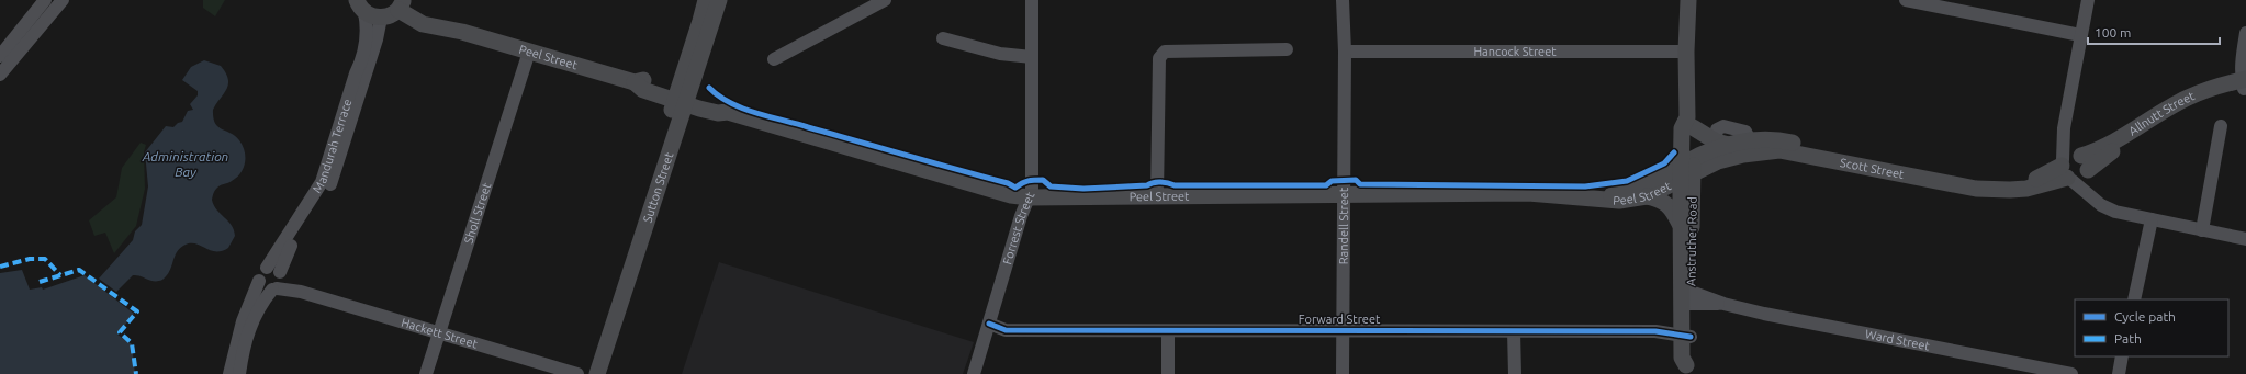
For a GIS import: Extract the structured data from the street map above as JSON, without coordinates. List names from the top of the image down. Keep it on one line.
{"streets":{"main road":["Peel Street","Allnutt Street","Scott Street","Sutton Street","Anstruther Road"],"street":["Hancock Street","Mandurah Terrace","Sholl Street","Randell Street","Forrest Street","Forward Street","Hackett Street","Ward Street"]},"crossings":[["Hancock Street","Randell Street"],["Hancock Street","Anstruther Road"],["Peel Street","Scott Street"],["Peel Street","Sutton Street"],["Peel Street","Sholl Street"],["Peel Street","Randell Street"],["Peel Street","Forrest Street"],["Peel Street","Anstruther Road"],["Allnutt Street","Scott Street"],["Mandurah Terrace","Hackett Street"],["Scott Street","Anstruther Road"],["Sholl Street","Hackett Street"],["Randell Street","Forward Street"],["Forrest Street","Forward Street"],["Anstruther Road","Forward Street"],["Anstruther Road","Ward Street"]],"water":["Administration Bay"],"legend":["Cycle path","Path"],"scale_bar":"100 m"}
